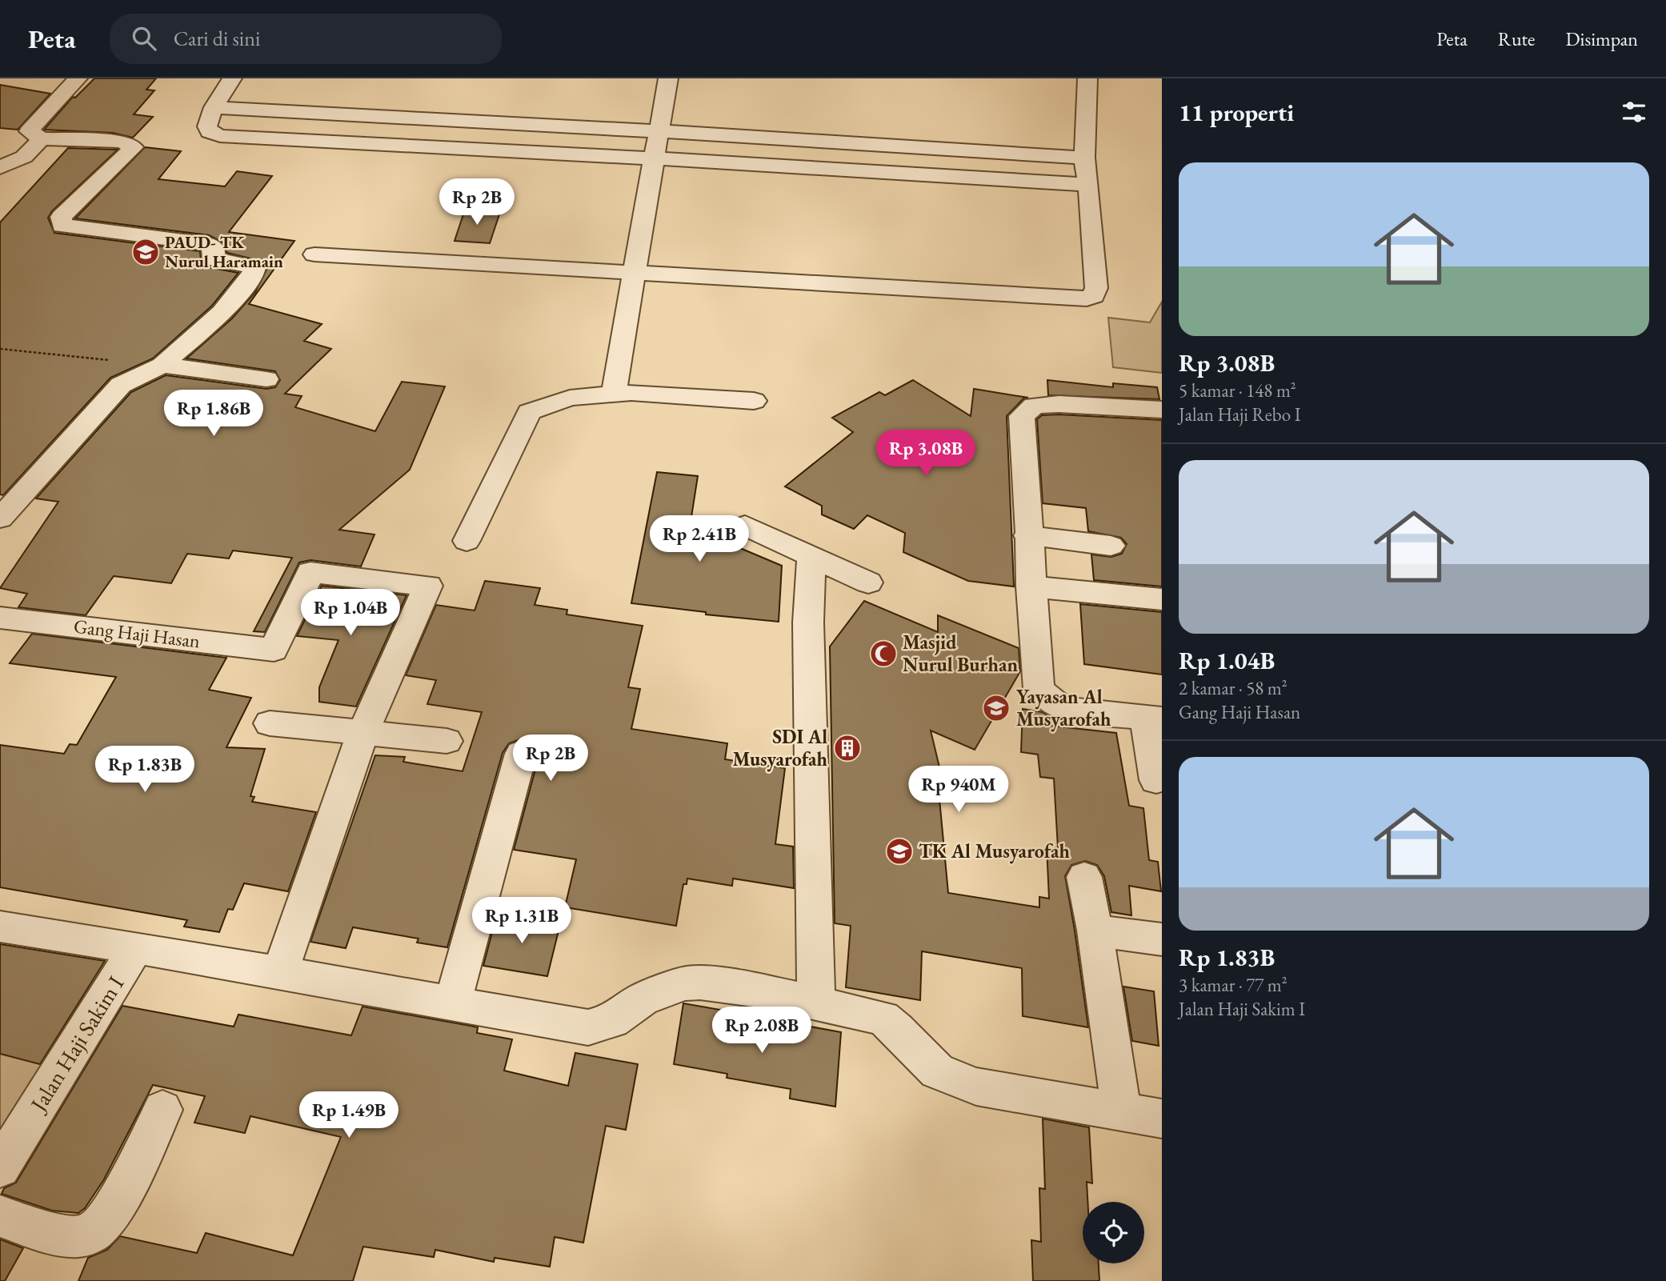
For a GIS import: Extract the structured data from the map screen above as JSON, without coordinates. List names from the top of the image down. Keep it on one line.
{"streets":{"street":["Gang Haji Hasan","Jalan Haji Sakim I"]},"places":{"school or university":["PAUD- TK Nurul Haramain","Yayasan Al Musyarofah","TK Al Musyarofah"],"mosque":["Masjid Nurul Burhan"],"building":["SDI Al Musyarofah"]},"page":{"header":"Peta","search":"Cari di sini","nav":["Peta","Rute","Disimpan"],"heading":"11 properti","list":[{"name":"Rp 3.08B","note":"5 kamar · 148 m² · Jalan Haji Rebo I"},{"name":"Rp 1.04B","note":"2 kamar · 58 m² · Gang Haji Hasan"},{"name":"Rp 1.83B","note":"3 kamar · 77 m² · Jalan Haji Sakim I"}],"price":["Rp 2B","Rp 1.86B","Rp 3.08B","Rp 2.41B","Rp 1.04B","Rp 2B","Rp 1.83B","Rp 940M","Rp 1.31B","Rp 2.08B","Rp 1.49B"]}}
